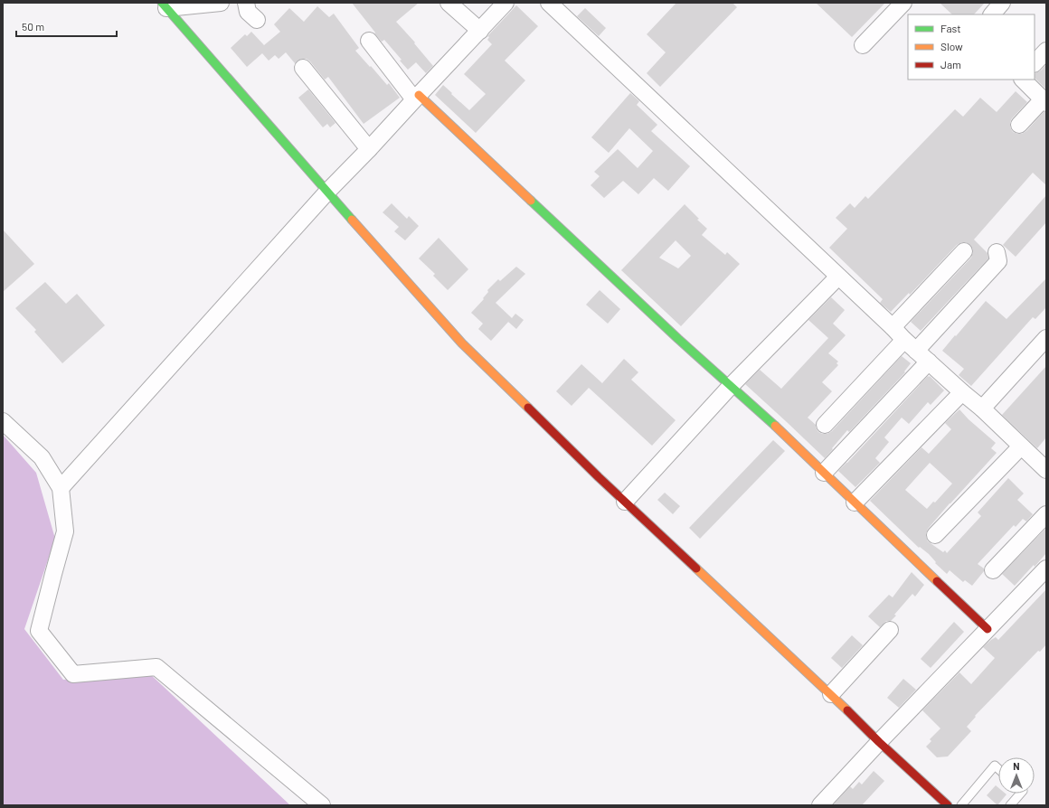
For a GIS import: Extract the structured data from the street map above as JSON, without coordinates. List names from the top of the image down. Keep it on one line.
{"legend":["Fast","Slow","Jam"],"scale_bar":"50 m","north":"top"}
